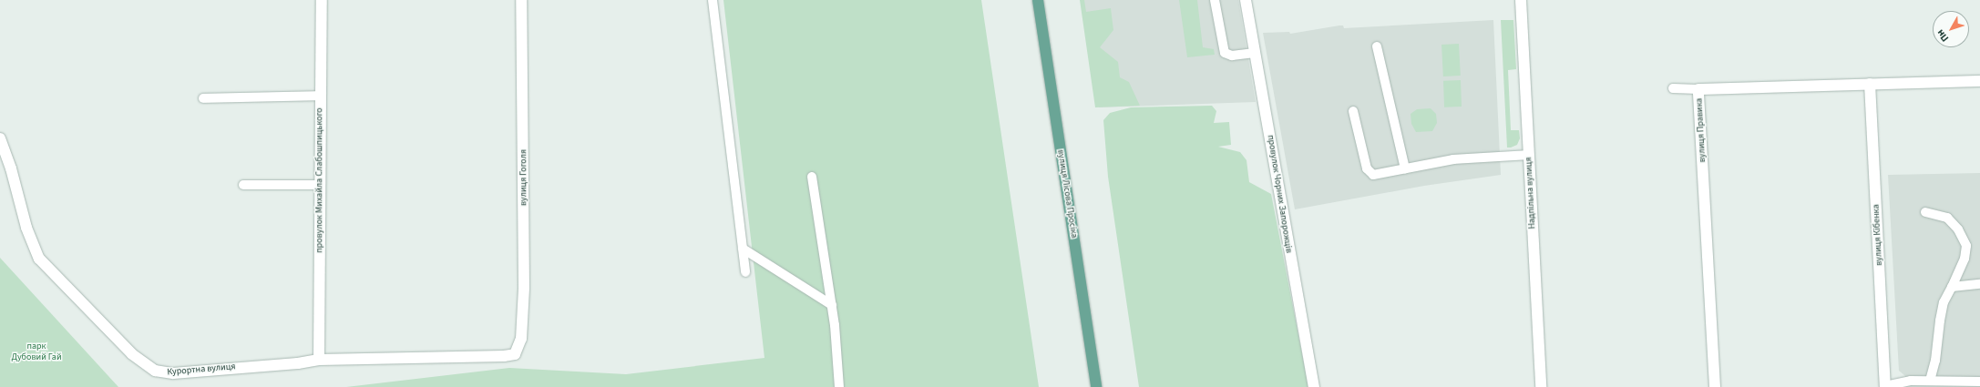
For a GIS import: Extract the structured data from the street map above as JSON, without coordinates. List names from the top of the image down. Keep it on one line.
{"streets":{"main road":["вулиця Лісова Просіка"],"street":["вулиця Правика","вулиця Гоголя","провулок Михайла Слабошпицького","Надпільна вулиця","провулок Чорних Запорожців","вулиця Кібенка","Курортна вулиця"]},"crossings":[["вулиця Правика","вулиця Кібенка"],["вулиця Гоголя","Курортна вулиця"],["провулок Михайла Слабошпицького","Курортна вулиця"]],"parks":["парк Дубовий Гай"],"north":"bottom left"}
